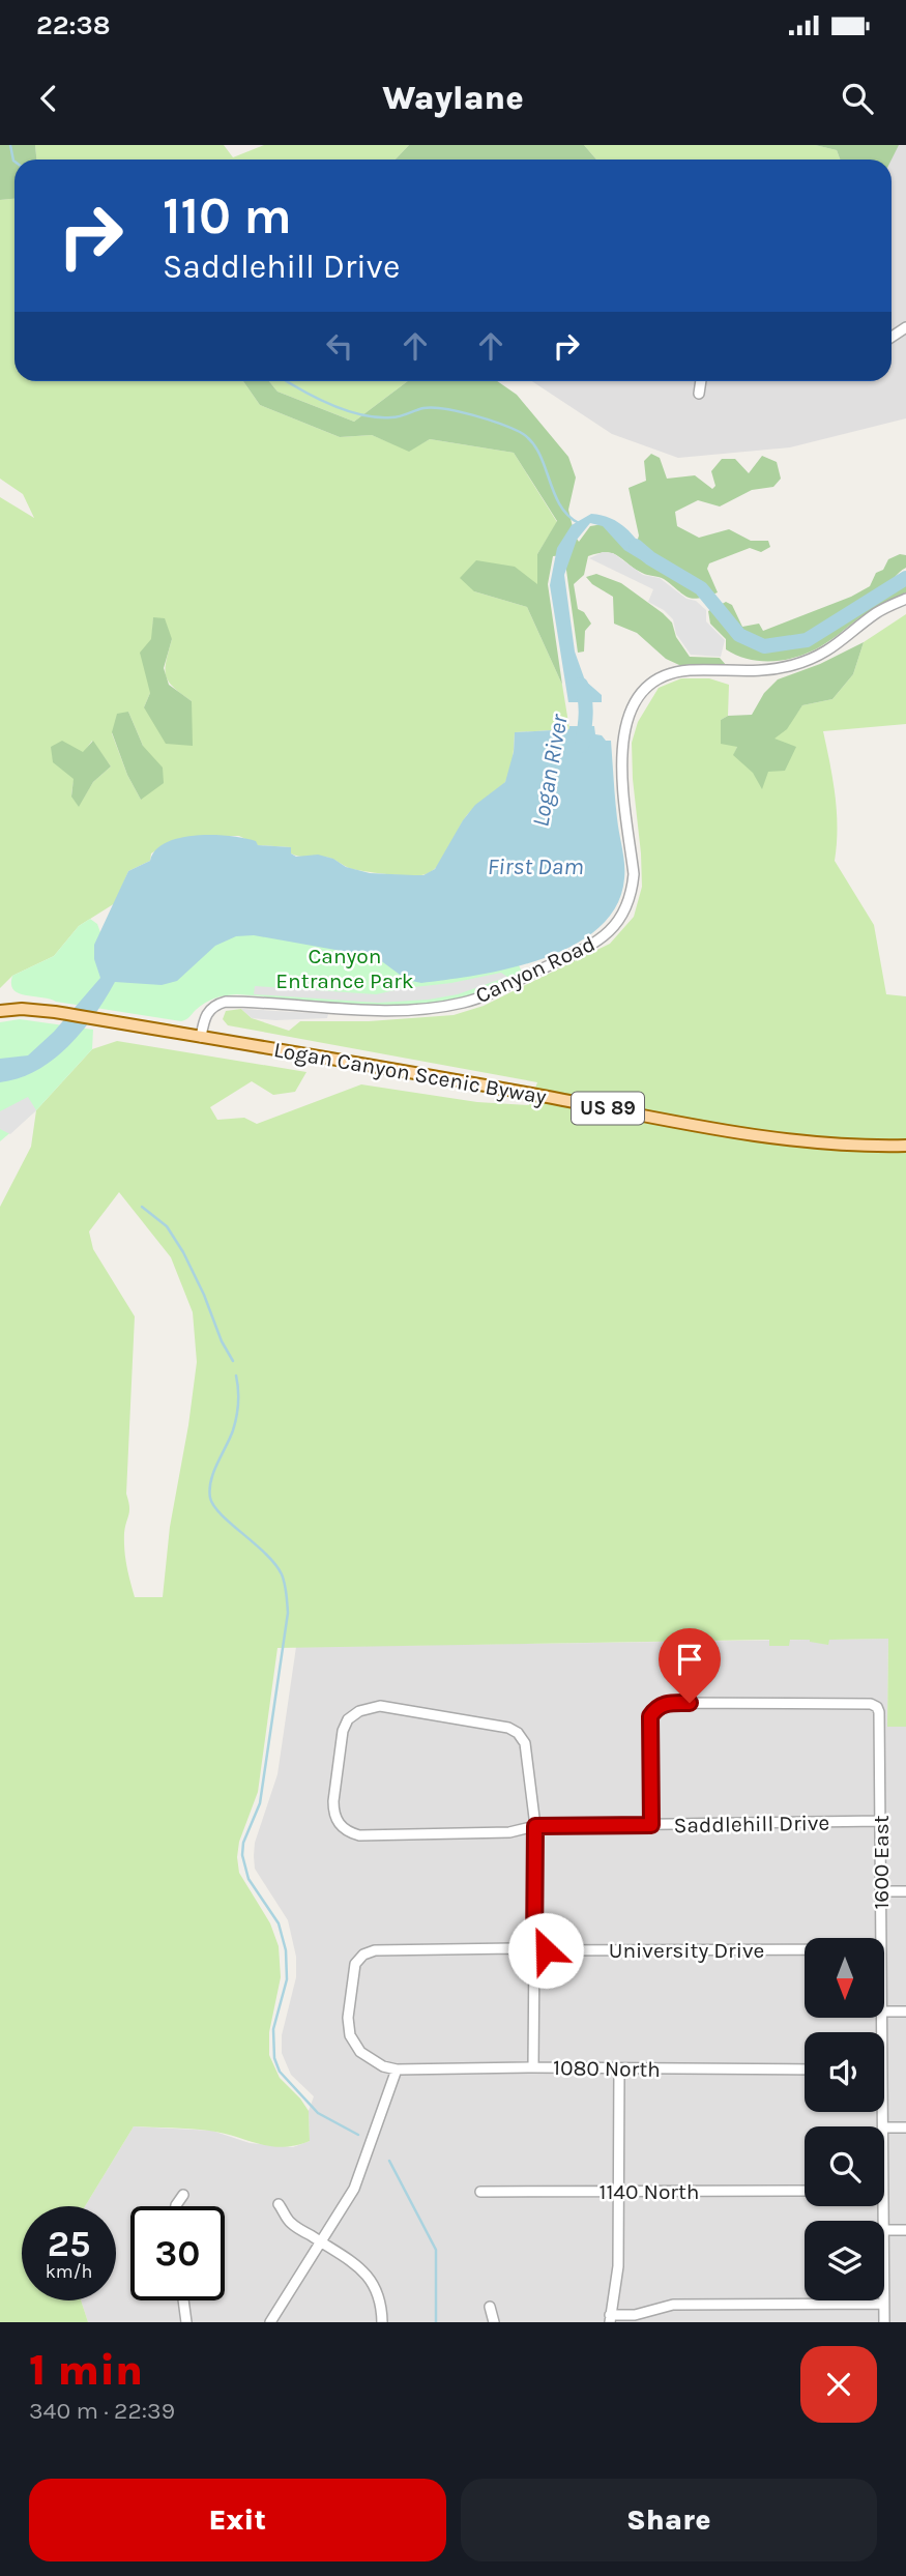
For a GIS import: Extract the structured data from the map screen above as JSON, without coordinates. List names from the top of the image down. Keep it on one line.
{"streets":{"main road":["Logan Canyon Scenic Byway","US 89"],"street":["Canyon Road","Saddlehill Drive","1600 East","University Drive","1080 North","1140 North"]},"crossings":[["Canyon Road","Logan Canyon Scenic Byway"],["Saddlehill Drive","1600 East"],["University Drive","1080 North"]],"water":["Logan River","First Dam"],"parks":["Canyon Entrance Park"],"north":"bottom","page":{"status":"22:38","header":"Waylane","turn":["110 m","Saddlehill Drive"],"speed":"25 km/h","limit":"30","heading":["1 min","340 m · 22:39"],"buttons":["Exit","Share"]}}
